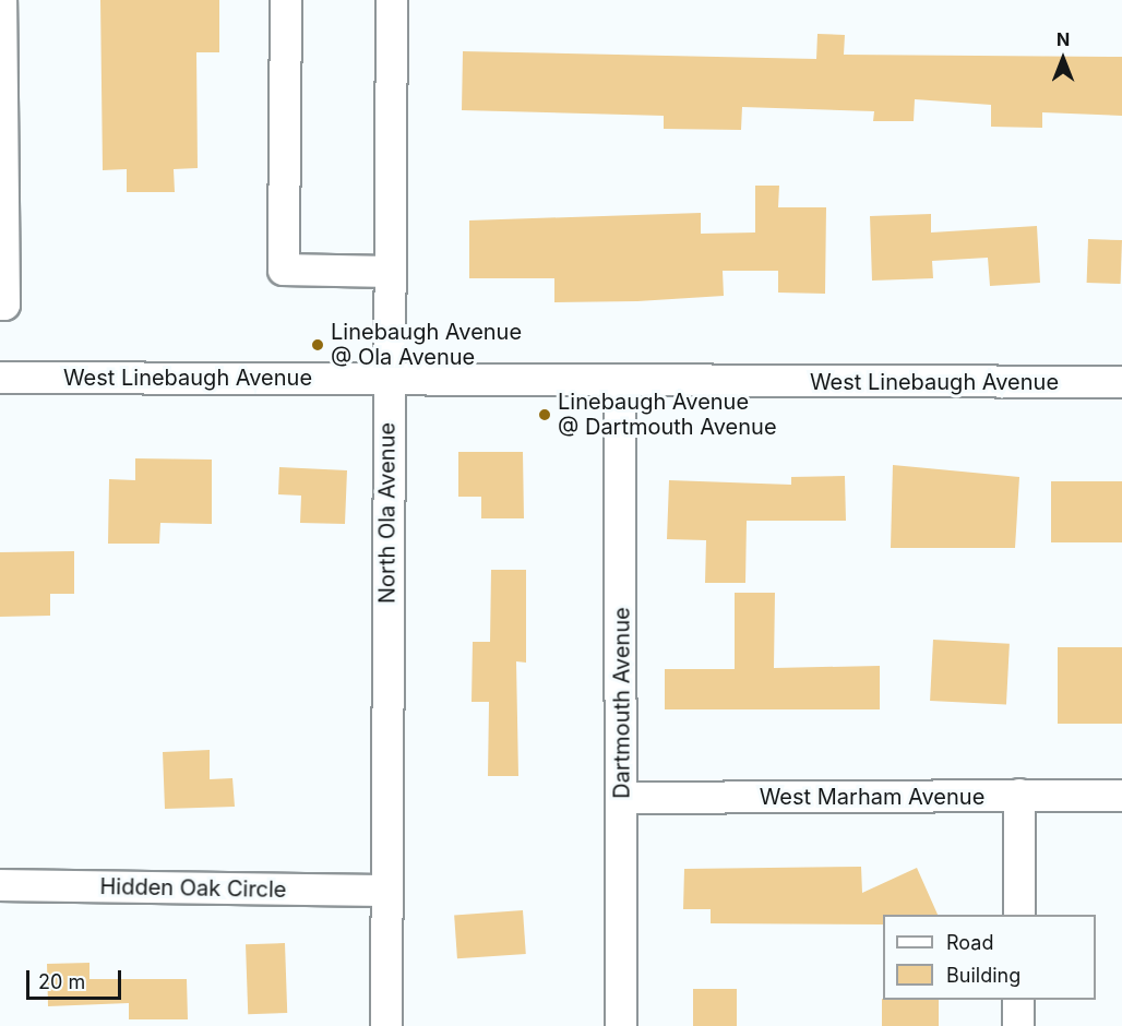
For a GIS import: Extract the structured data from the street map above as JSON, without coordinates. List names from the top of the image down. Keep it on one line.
{"streets":{"street":["West Linebaugh Avenue","North Ola Avenue","Dartmouth Avenue","West Marham Avenue","Hidden Oak Circle"]},"crossings":[["West Linebaugh Avenue","North Ola Avenue"],["West Linebaugh Avenue","Dartmouth Avenue"],["North Ola Avenue","Hidden Oak Circle"],["Dartmouth Avenue","West Marham Avenue"]],"places":["Linebaugh Avenue @ Ola Avenue","Linebaugh Avenue @ Dartmouth Avenue"],"legend":["Road","Building"],"scale_bar":"20 m","north":"top"}
